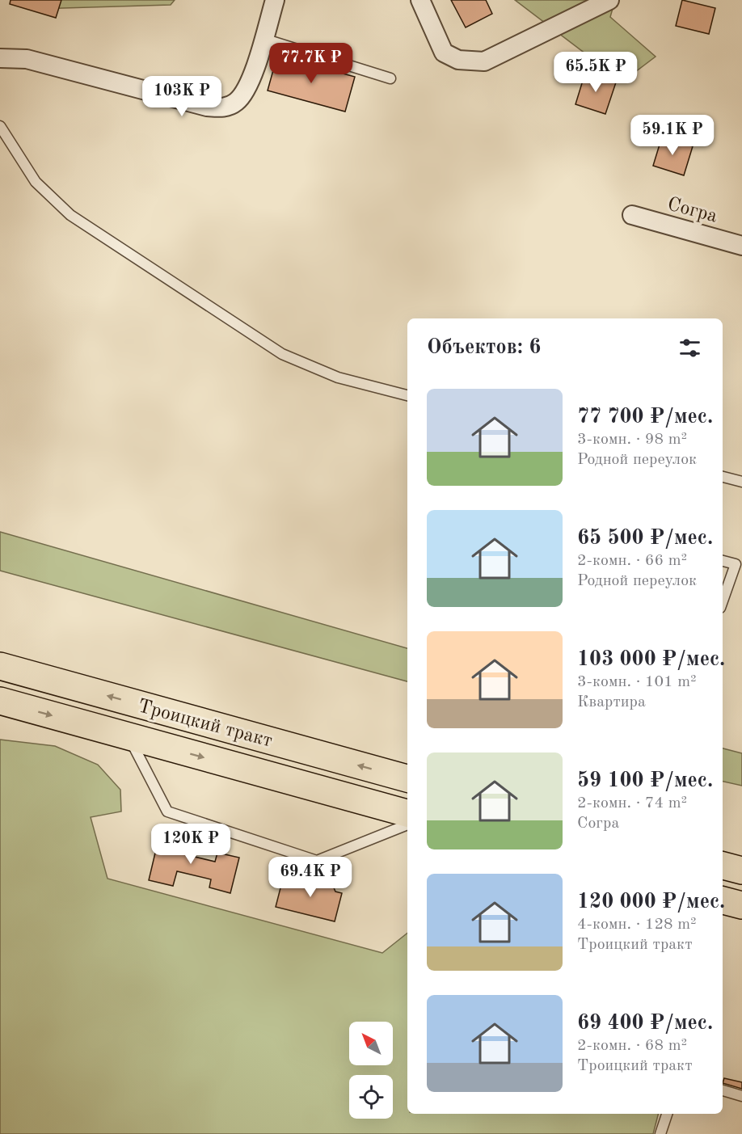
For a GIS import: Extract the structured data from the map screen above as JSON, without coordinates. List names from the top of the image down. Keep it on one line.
{"streets":{"main road":["Троицкий тракт"],"street":["Согра"]},"north":"top left","page":{"price":["77.7K ₽","65.5K ₽","103K ₽","59.1K ₽","120K ₽","69.4K ₽"],"heading":"Объектов: 6","list":[{"name":"77 700 ₽/мес.","note":"3-комн. · 98 m² · Родной переулок"},{"name":"65 500 ₽/мес.","note":"2-комн. · 66 m² · Родной переулок"},{"name":"103 000 ₽/мес.","note":"3-комн. · 101 m² · Квартира"},{"name":"59 100 ₽/мес.","note":"2-комн. · 74 m² · Согра"},{"name":"120 000 ₽/мес.","note":"4-комн. · 128 m² · Троицкий тракт"},{"name":"69 400 ₽/мес.","note":"2-комн. · 68 m² · Троицкий тракт"}]}}
